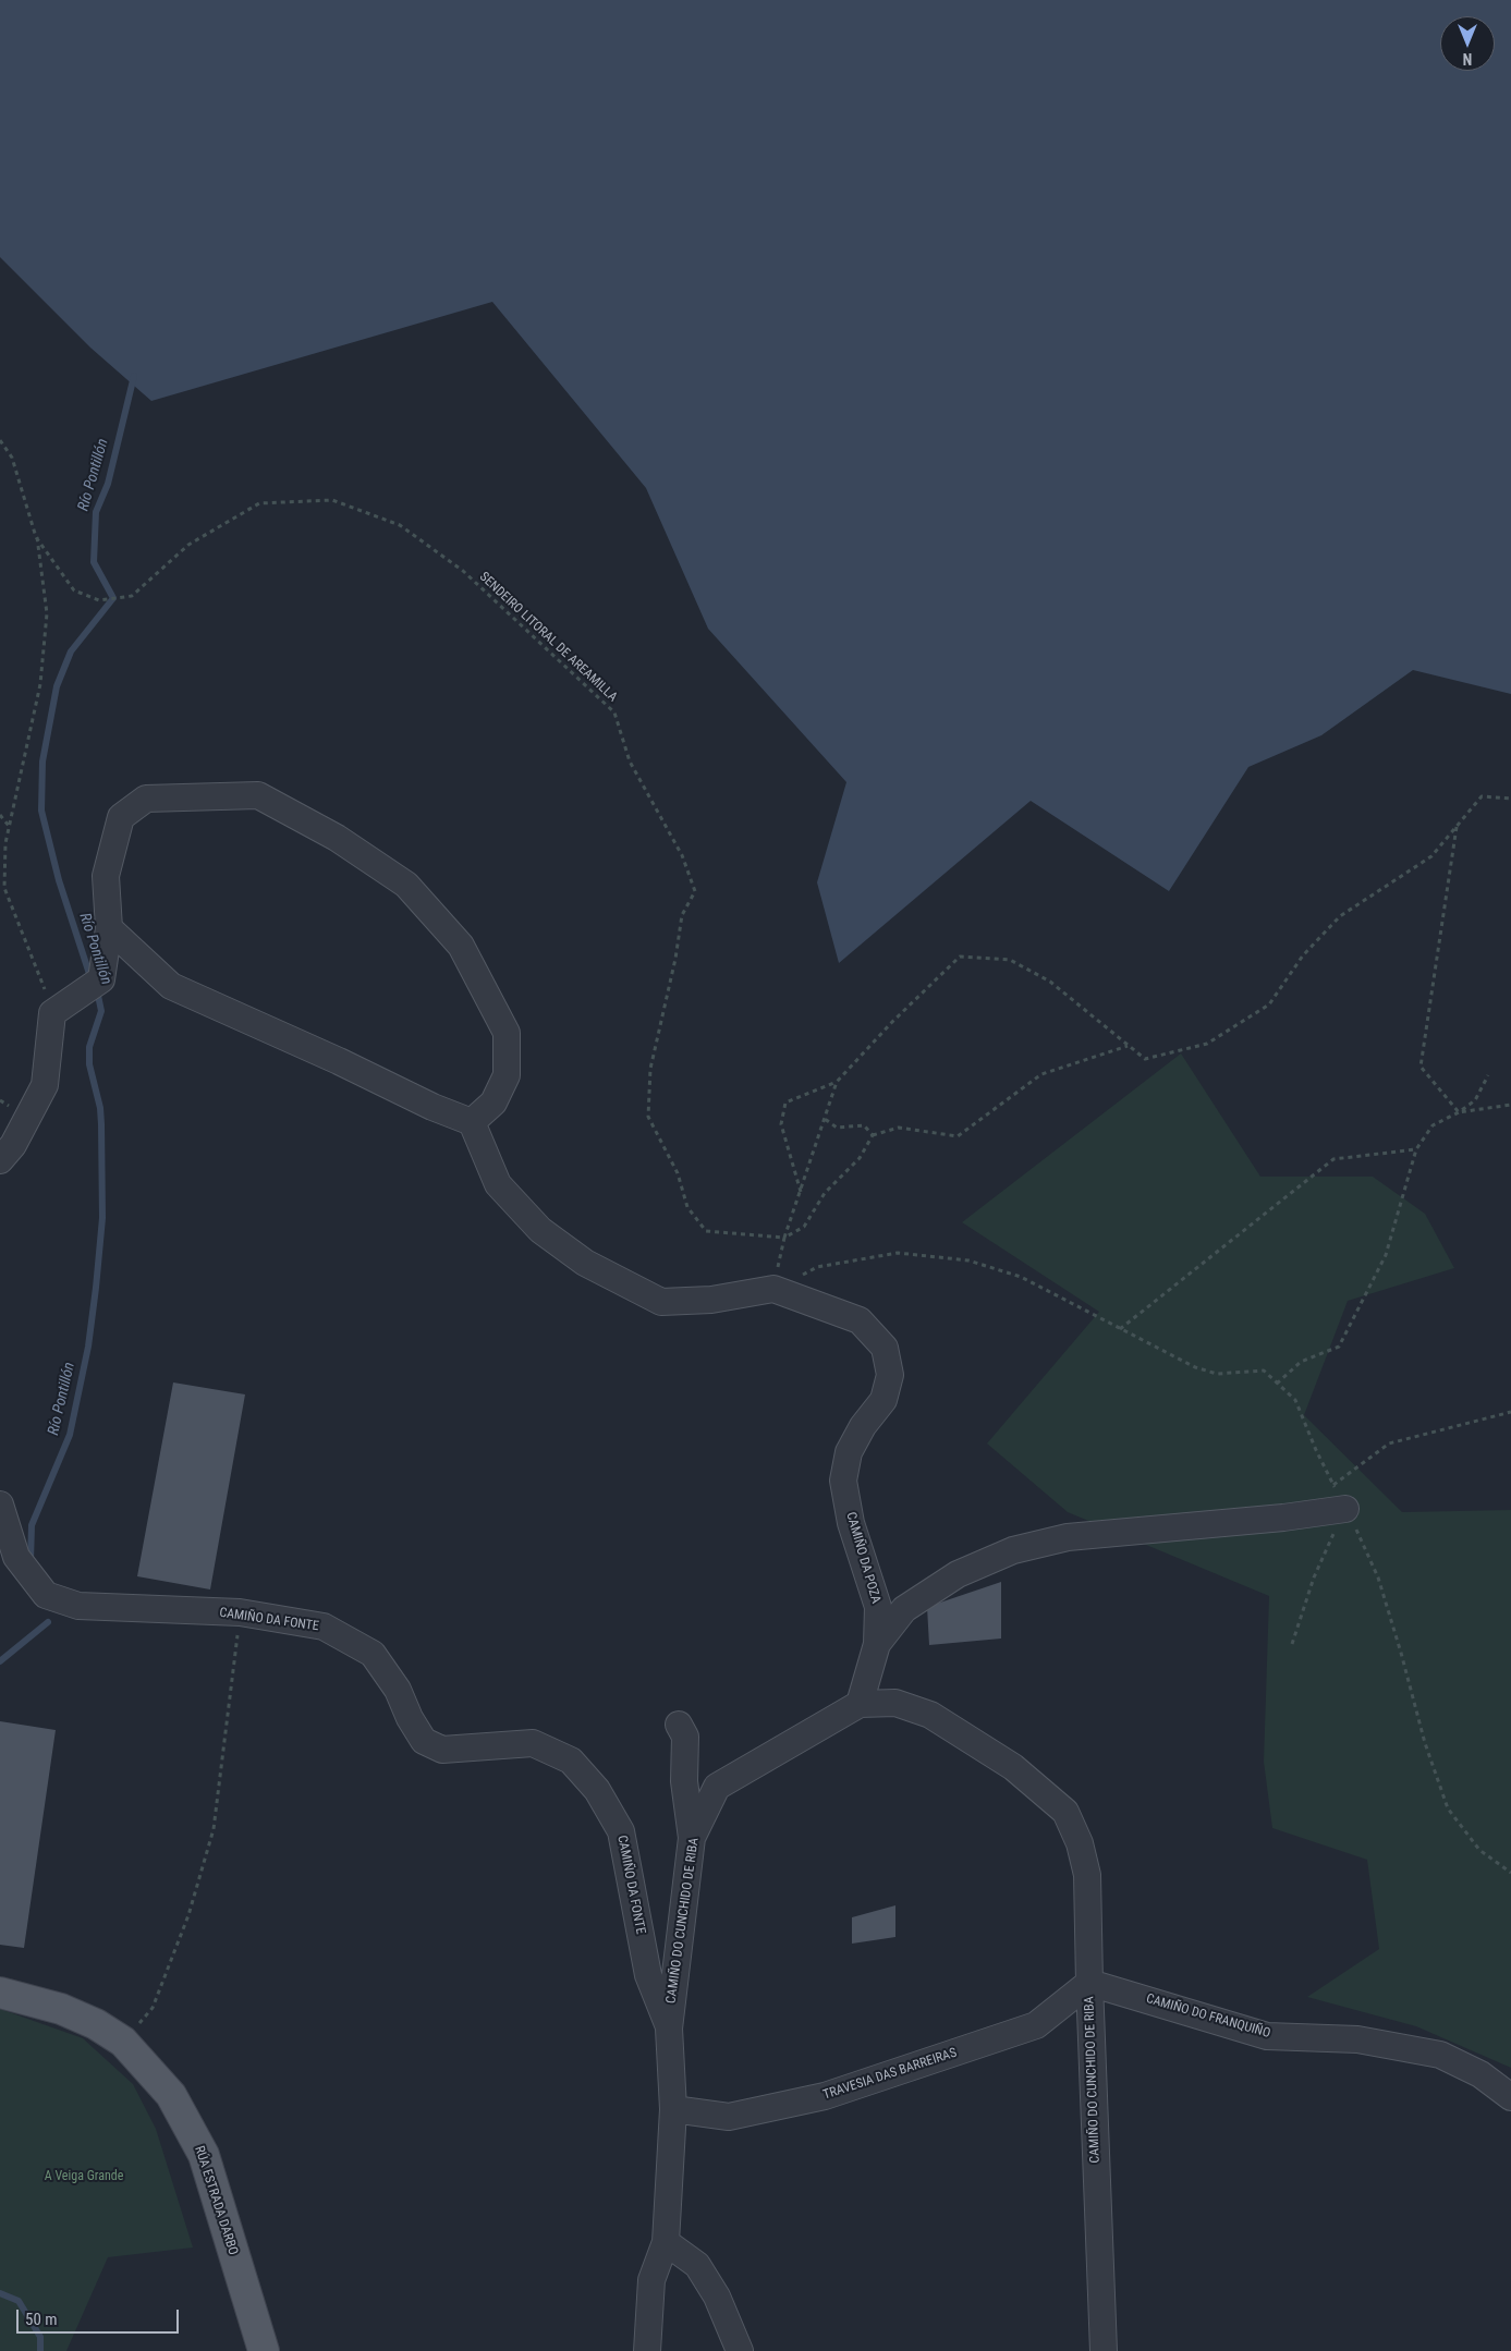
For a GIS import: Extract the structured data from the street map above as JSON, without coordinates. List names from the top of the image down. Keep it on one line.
{"streets":{"main road":["RÚA ESTRADA DARBO"],"street":["CAMIÑO DA POZA","CAMIÑO DA FONTE","CAMIÑO DO CUNCHIDO DE RIBA","CAMIÑO DO FRANQUIÑO","TRAVESIA DAS BARREIRAS"],"path":["SENDEIRO LITORAL DE AREAMILLA"]},"crossings":[["CAMIÑO DA POZA","CAMIÑO DO CUNCHIDO DE RIBA"],["CAMIÑO DA FONTE","CAMIÑO DO CUNCHIDO DE RIBA"],["CAMIÑO DO CUNCHIDO DE RIBA","CAMIÑO DO FRANQUIÑO"],["CAMIÑO DO CUNCHIDO DE RIBA","TRAVESIA DAS BARREIRAS"],["CAMIÑO DO FRANQUIÑO","TRAVESIA DAS BARREIRAS"]],"water":["Río Pontillón"],"parks":["A Veiga Grande"],"scale_bar":"50 m","north":"bottom"}
